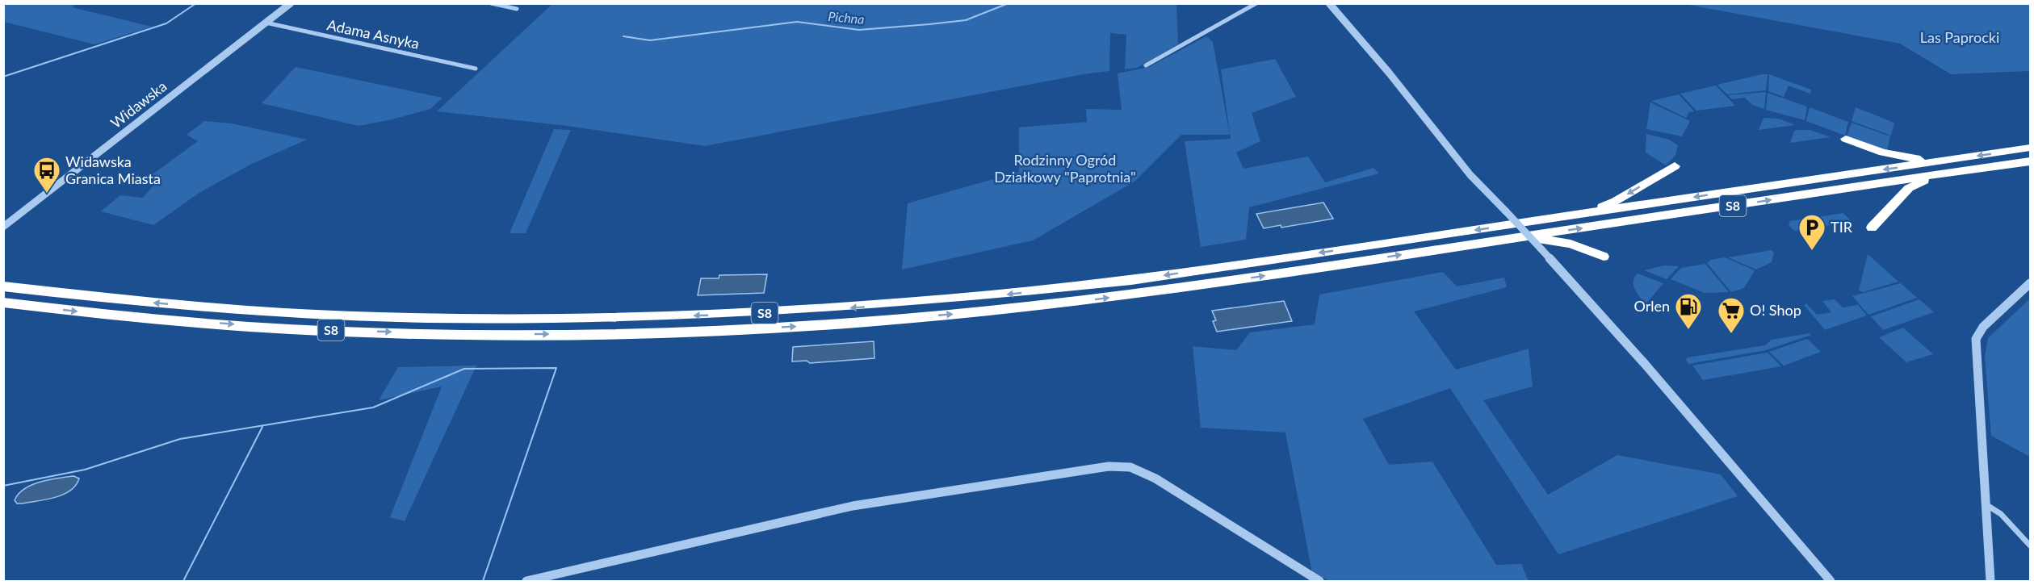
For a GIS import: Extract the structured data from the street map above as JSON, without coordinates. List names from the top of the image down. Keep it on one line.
{"streets":{"highway":["S8"],"street":["Adama Asnyka","Widawska"]},"crossings":[["Adama Asnyka","Widawska"]],"water":["Pichna"],"parks":["Las Paprocki","Rodzinny Ogród Działkowy \"Paprotnia\""],"places":{"bus stop":["Widawska Granica Miasta"],"parking":["TIR"],"fuel station":["Orlen"],"supermarket":["O! Shop"]}}
